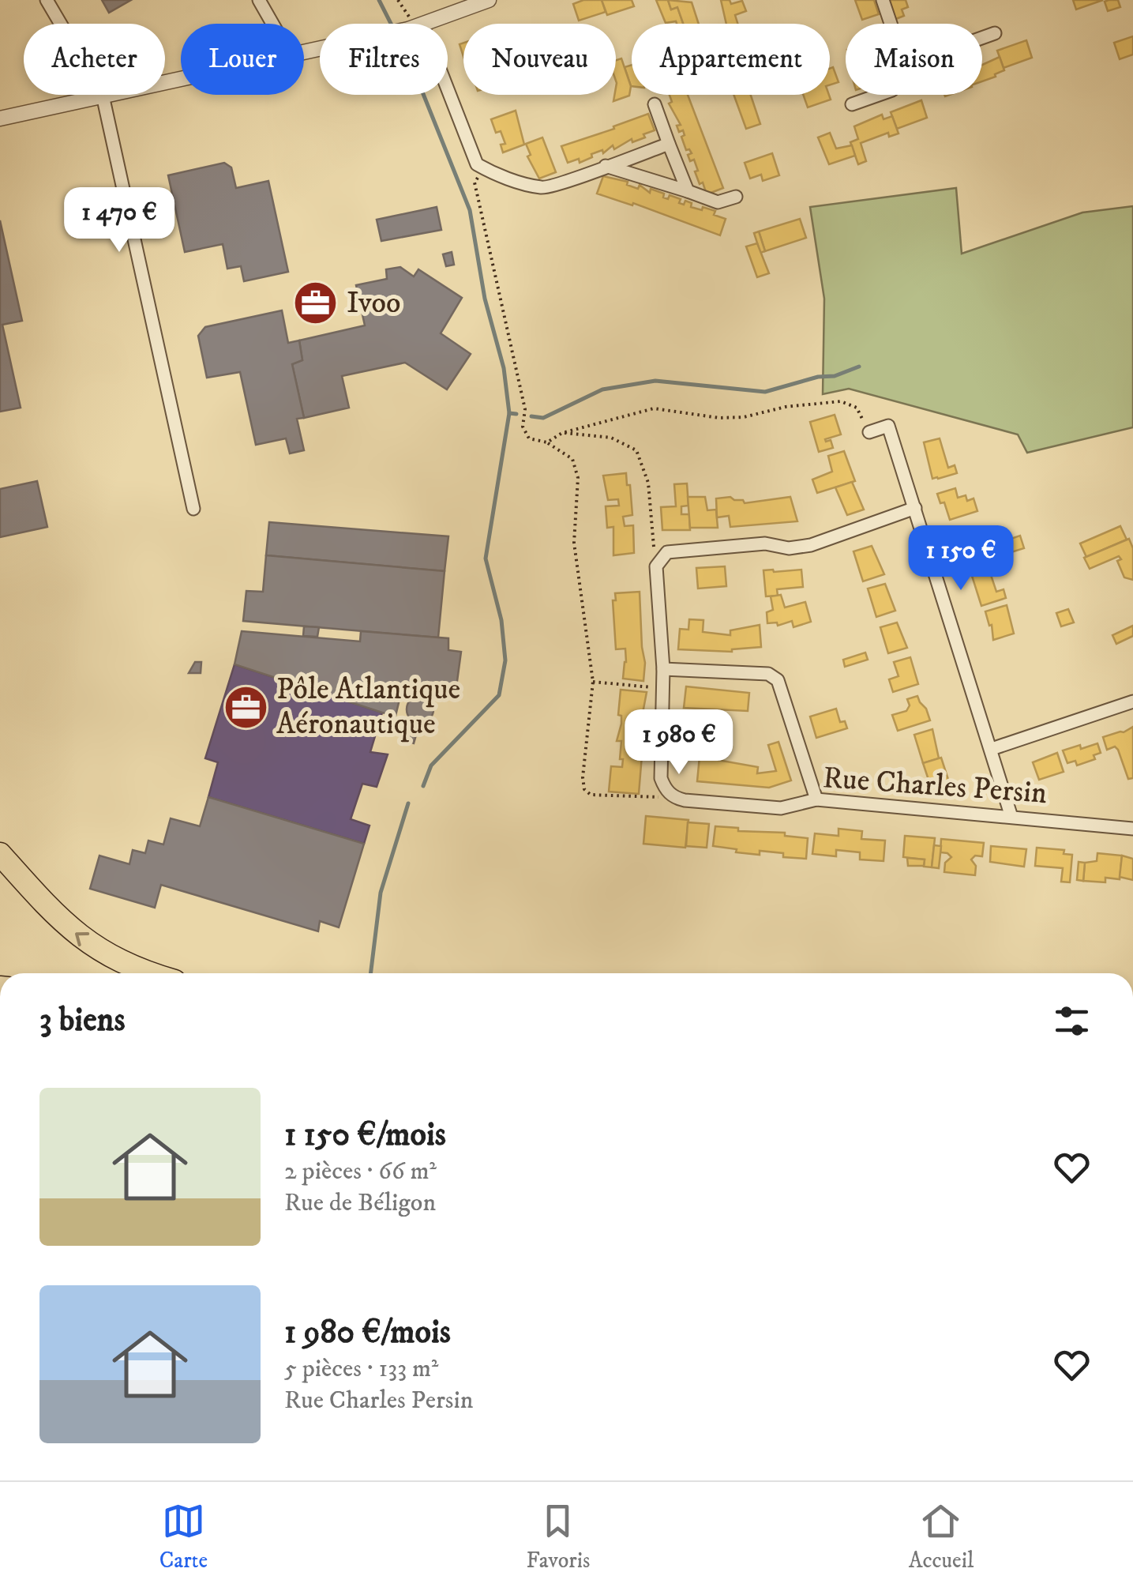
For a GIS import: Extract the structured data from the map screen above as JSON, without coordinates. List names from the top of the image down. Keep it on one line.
{"streets":{"street":["Rue Charles Persin"]},"places":{"office":["Ivoo","Pôle Atlantique Aéronautique"]},"page":{"chip":["Acheter","Louer","Filtres","Nouveau","Appartement","Maison"],"price":["1 470 €","1 150 €","1 980 €"],"heading":"3 biens","list":[{"name":"1 150 €/mois","note":"2 pièces · 66 m² · Rue de Béligon"},{"name":"1 980 €/mois","note":"5 pièces · 133 m² · Rue Charles Persin"}],"tabs":["Carte","Favoris","Accueil"]}}
